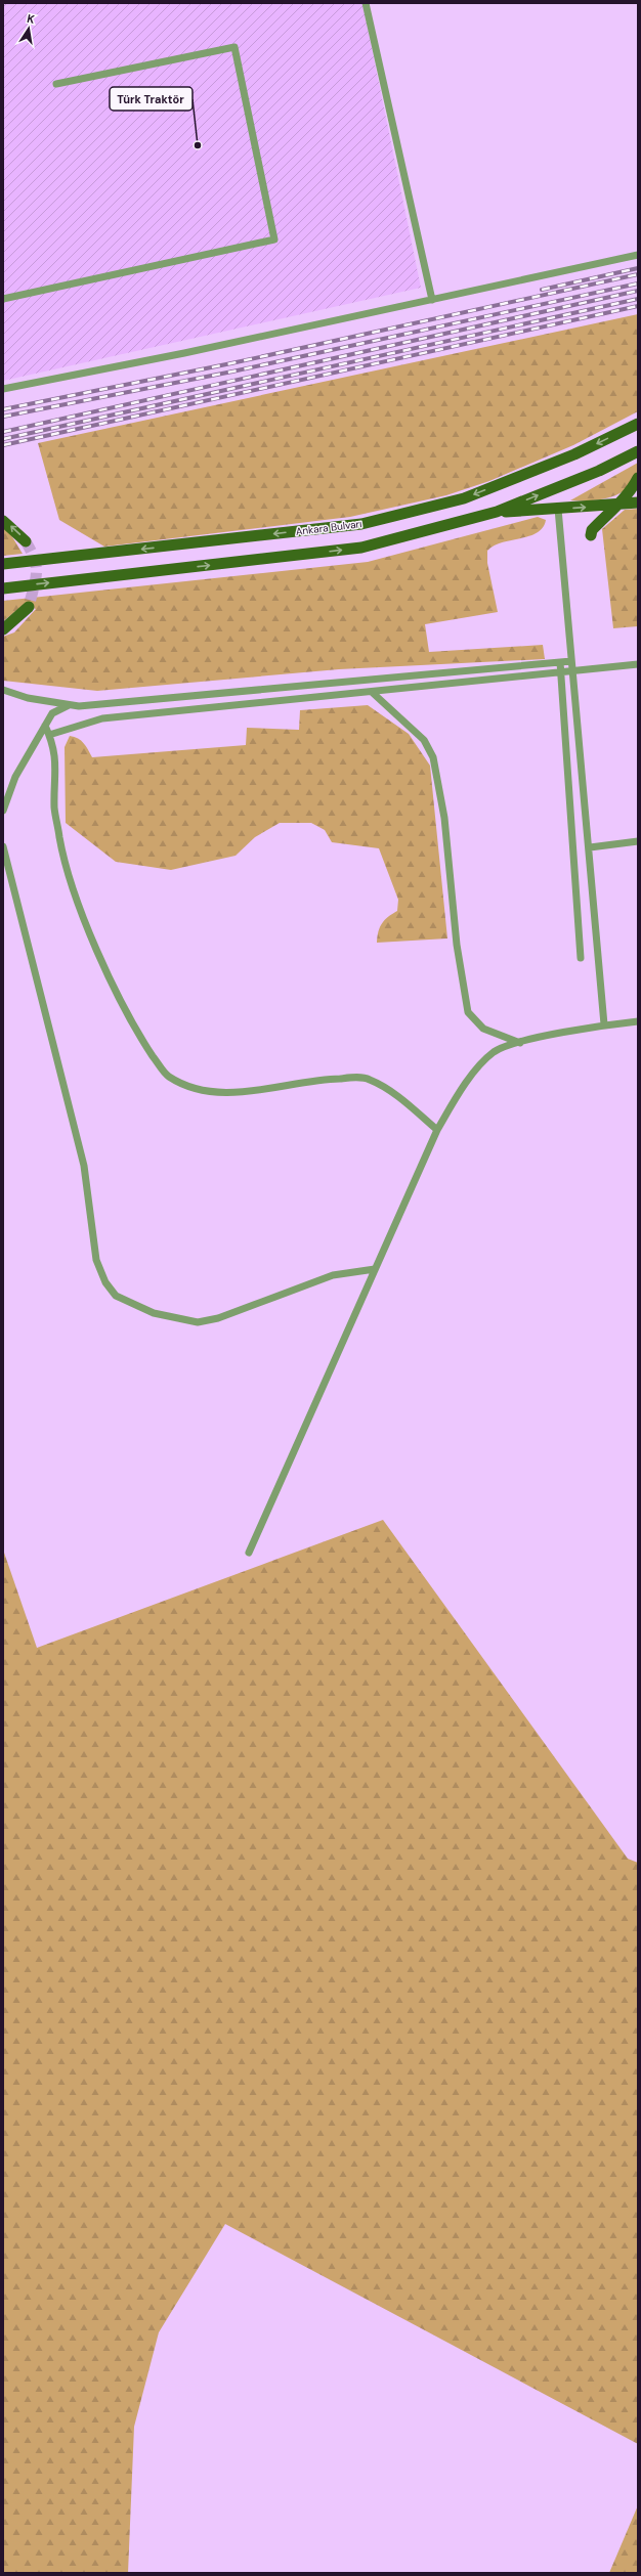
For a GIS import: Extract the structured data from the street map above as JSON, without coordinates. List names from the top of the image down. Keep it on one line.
{"streets":{"main road":["Ankara Bulvarı"]},"places":["Türk Traktör"],"north":"top"}
